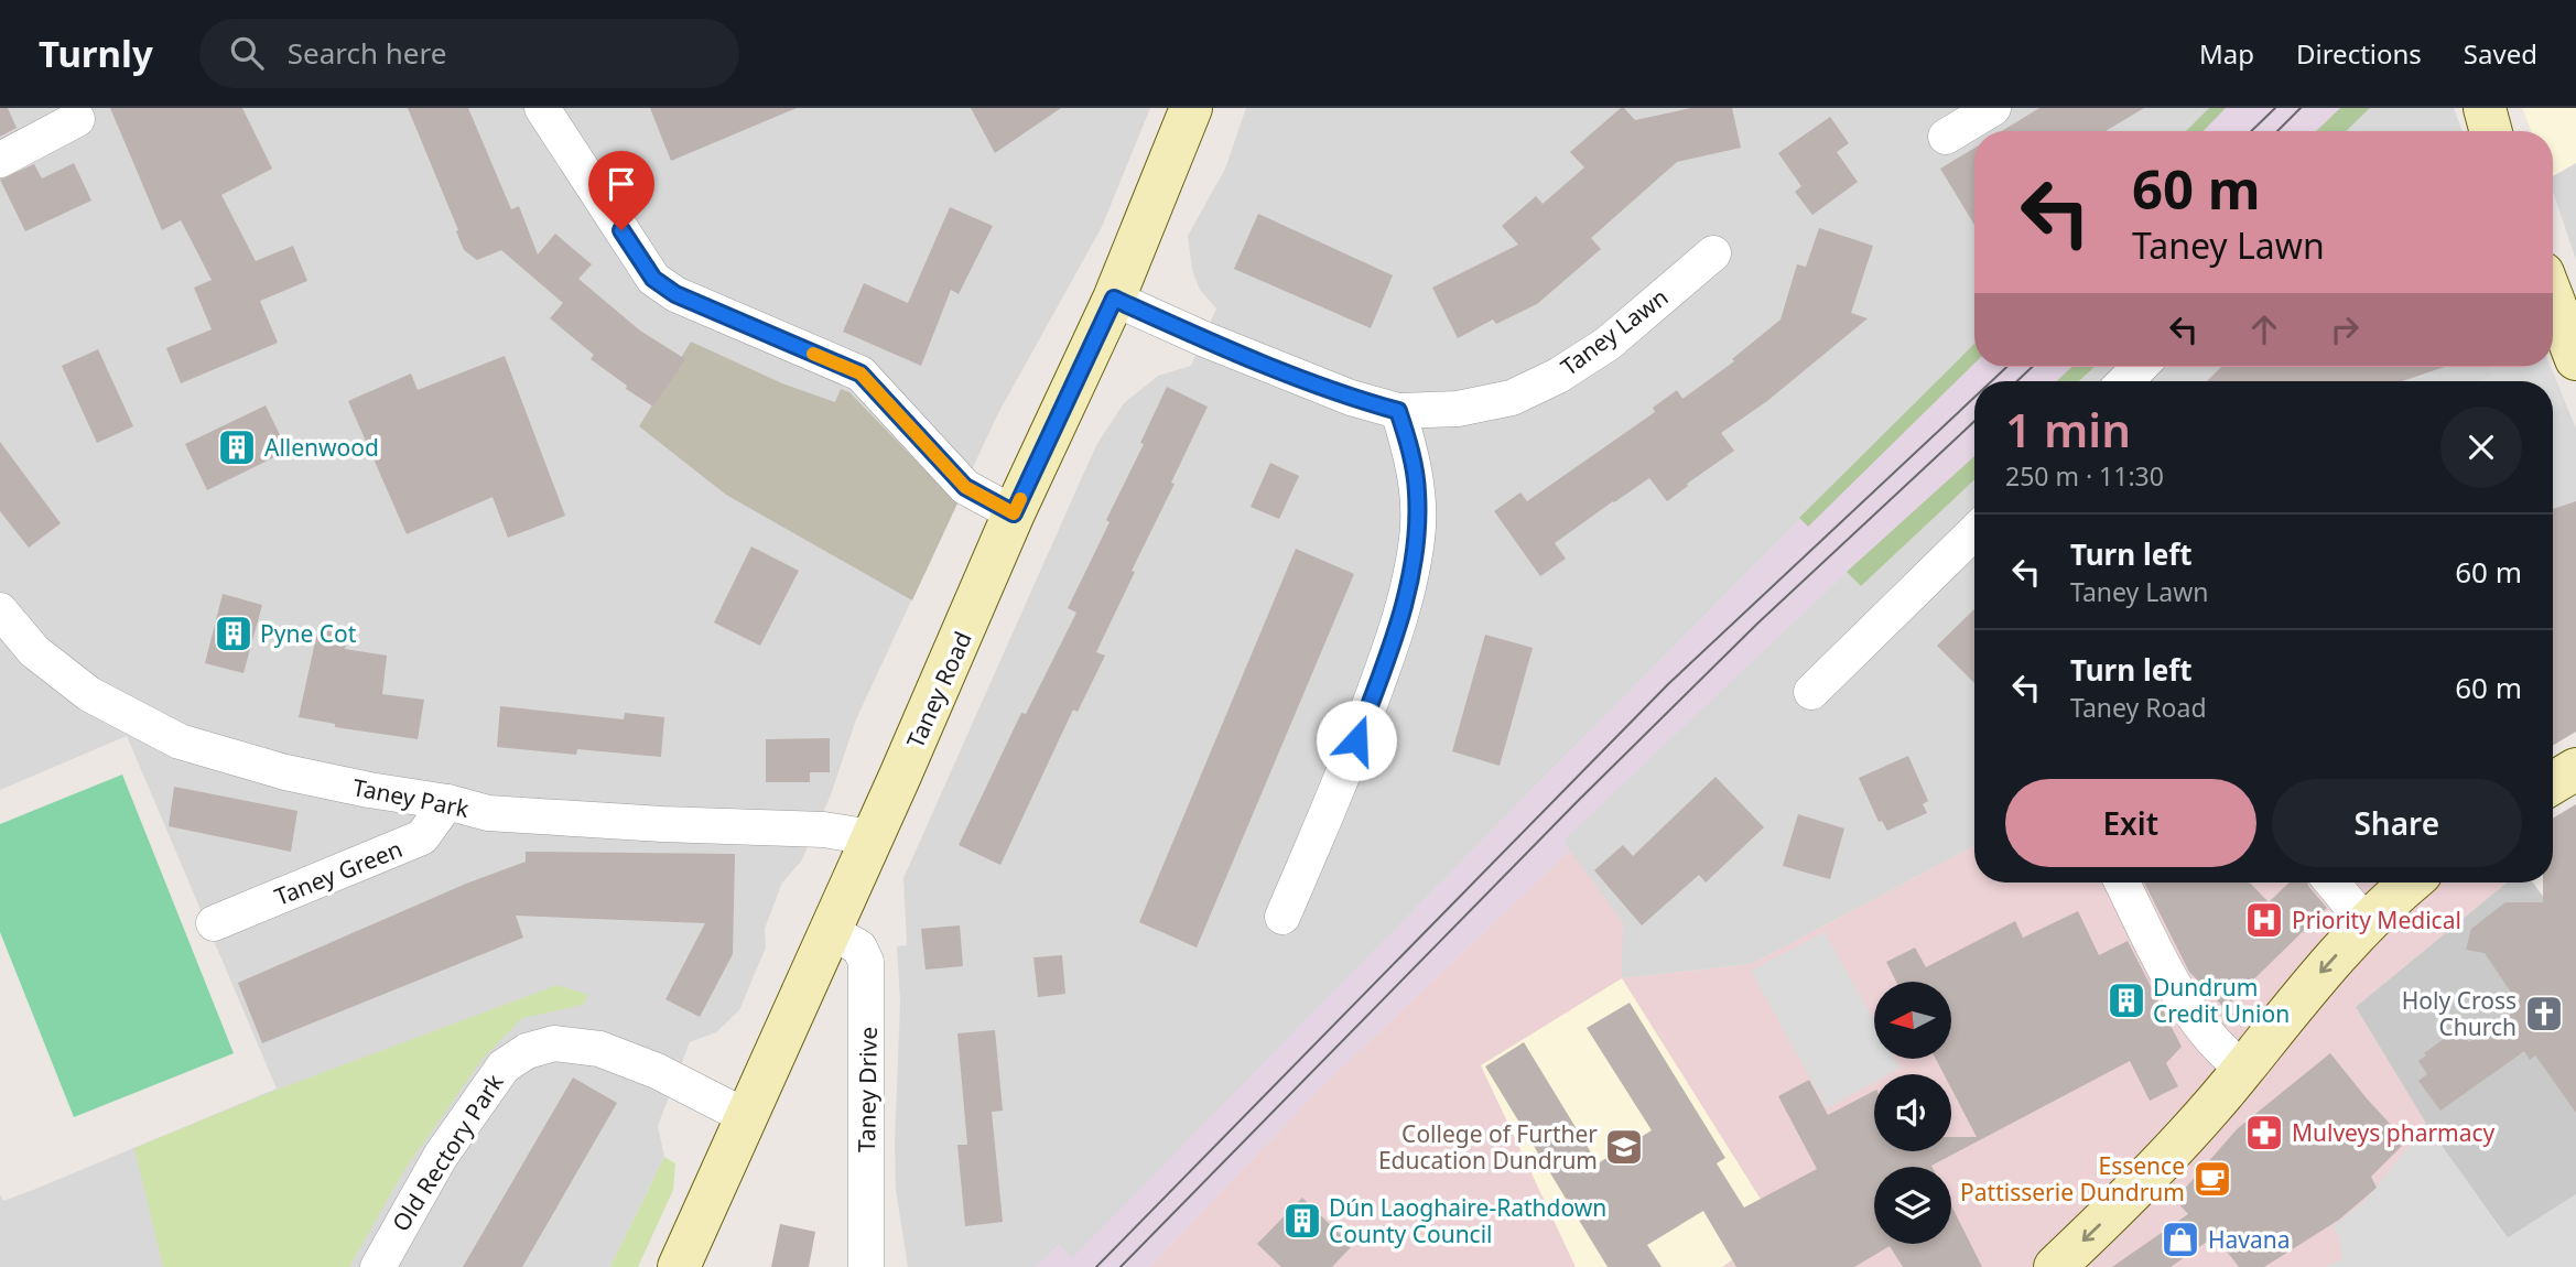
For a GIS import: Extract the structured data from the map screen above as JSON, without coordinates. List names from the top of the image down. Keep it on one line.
{"streets":{"main road":["Taney Road"],"street":["Taney Lawn","Taney Park","Taney Green","Taney Drive","Old Rectory Park"]},"crossings":[["Taney Lawn","Taney Road"],["Taney Road","Taney Park"],["Taney Road","Taney Drive"],["Taney Road","Old Rectory Park"],["Taney Park","Taney Green"]],"places":{"building":["Allenwood","Pyne Cot","Dundrum Credit Union","Dún Laoghaire-Rathdown County Council"],"hospital":["Priority Medical"],"church":["Holy Cross Church"],"pharmacy":["Mulveys pharmacy"],"school or university":["College of Further Education Dundrum"],"cafe":["Essence Pattisserie Dundrum"],"shop":["Havana"]},"north":"left","page":{"header":"Turnly","search":"Search here","nav":["Map","Directions","Saved"],"turn":["60 m","Taney Lawn"],"heading":["1 min","250 m · 11:30"],"list":[{"name":"Turn left","note":"Taney Lawn","value":"60 m"},{"name":"Turn left","note":"Taney Road","value":"60 m"}],"buttons":["Exit","Share"]}}
